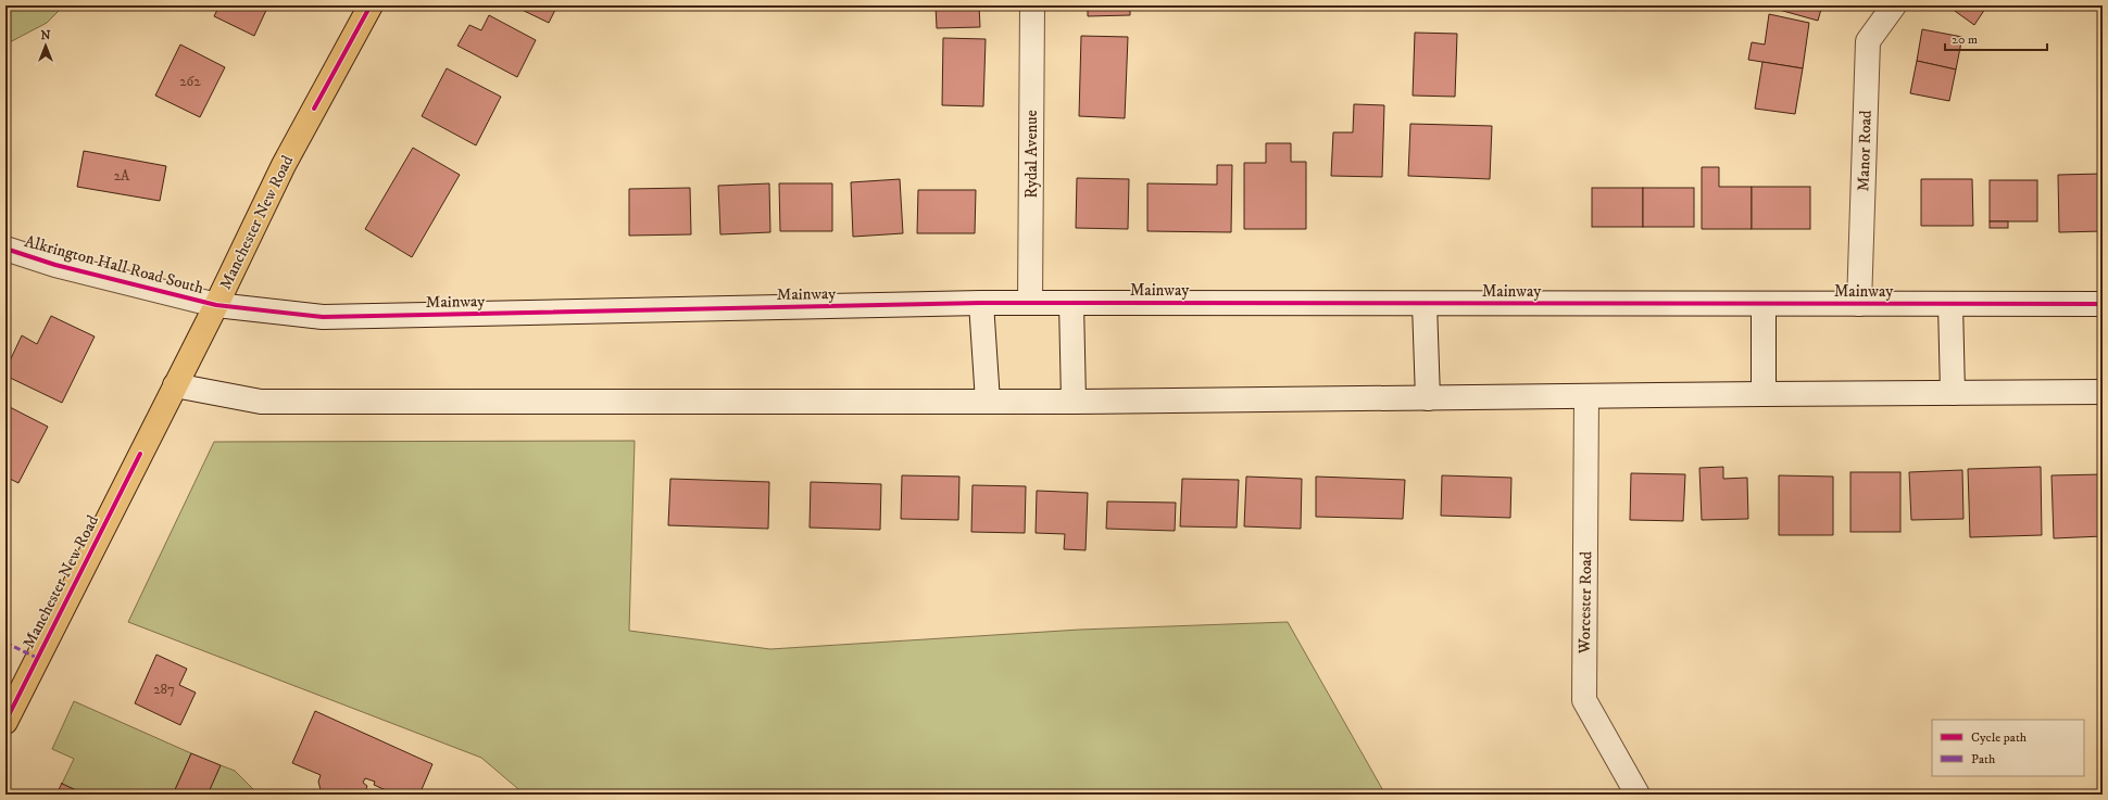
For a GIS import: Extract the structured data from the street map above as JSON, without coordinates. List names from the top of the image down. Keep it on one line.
{"streets":{"main road":["Manchester New Road"],"street":["Manor Road","Rydal Avenue","Alkrington Hall Road South","Mainway","Worcester Road"]},"crossings":[["Manor Road","Mainway"],["Rydal Avenue","Mainway"],["Manchester New Road","Alkrington Hall Road South"],["Manchester New Road","Mainway"],["Alkrington Hall Road South","Mainway"]],"house_numbers":["262","2A","287"],"legend":["Cycle path","Path"],"scale_bar":"20 m","north":"top"}
